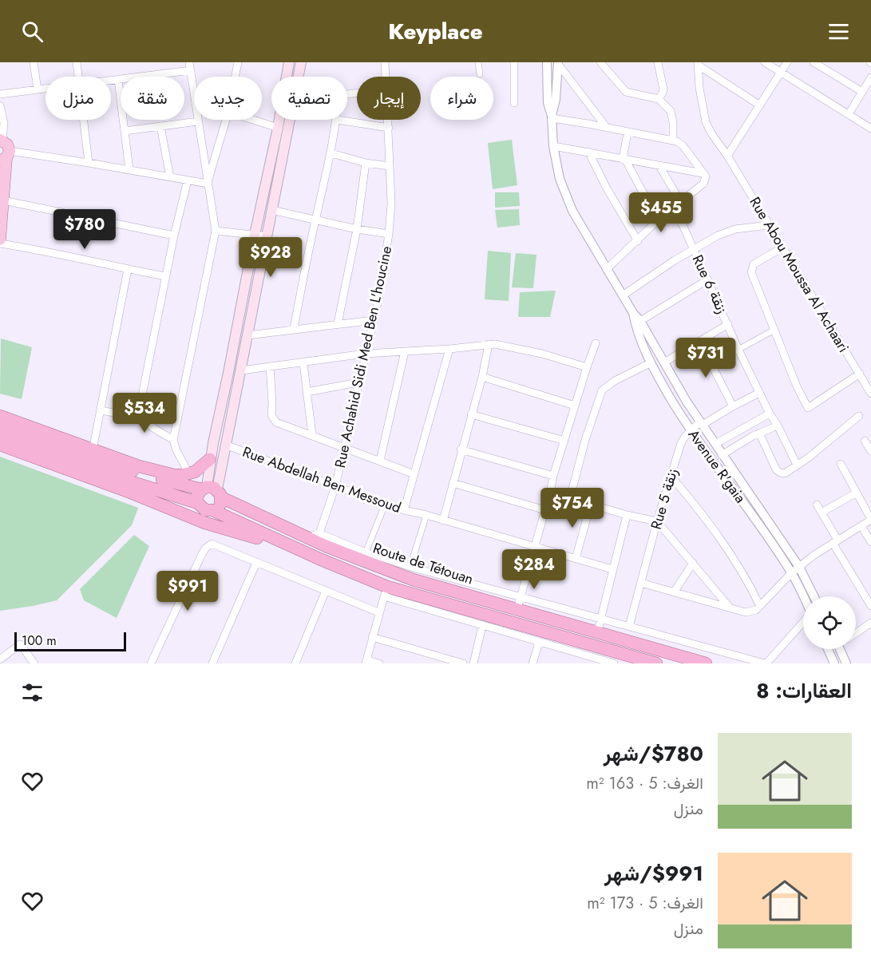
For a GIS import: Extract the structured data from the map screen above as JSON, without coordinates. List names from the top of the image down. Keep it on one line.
{"streets":{"highway":["Route de Tétouan"],"street":["Rue Abou Moussa Al Achaari","Rue 6 زنقة","Rue Achahid Sidi Med Ben L'houcine","Avenue R'gaia","Rue Abdellah Ben Messoud","Rue 5 زنقة"]},"crossings":[["Rue 6 زنقة","Rue 5 زنقة"],["Rue Achahid Sidi Med Ben L'houcine","Rue Abdellah Ben Messoud"],["Avenue R'gaia","Rue 5 زنقة"]],"scale_bar":"100 m","page":{"header":"Keyplace","chip":["شراء","إيجار","تصفية","جديد","شقة","منزل"],"price":["$455","$780","$928","$731","$534","$754","$284","$991"],"scale":"100 m","heading":"العقارات: 8","list":[{"name":"$780/شهر","note":"الغرف: 5 · 163 m² · منزل"},{"name":"$991/شهر","note":"الغرف: 5 · 173 m² · منزل"}]}}
